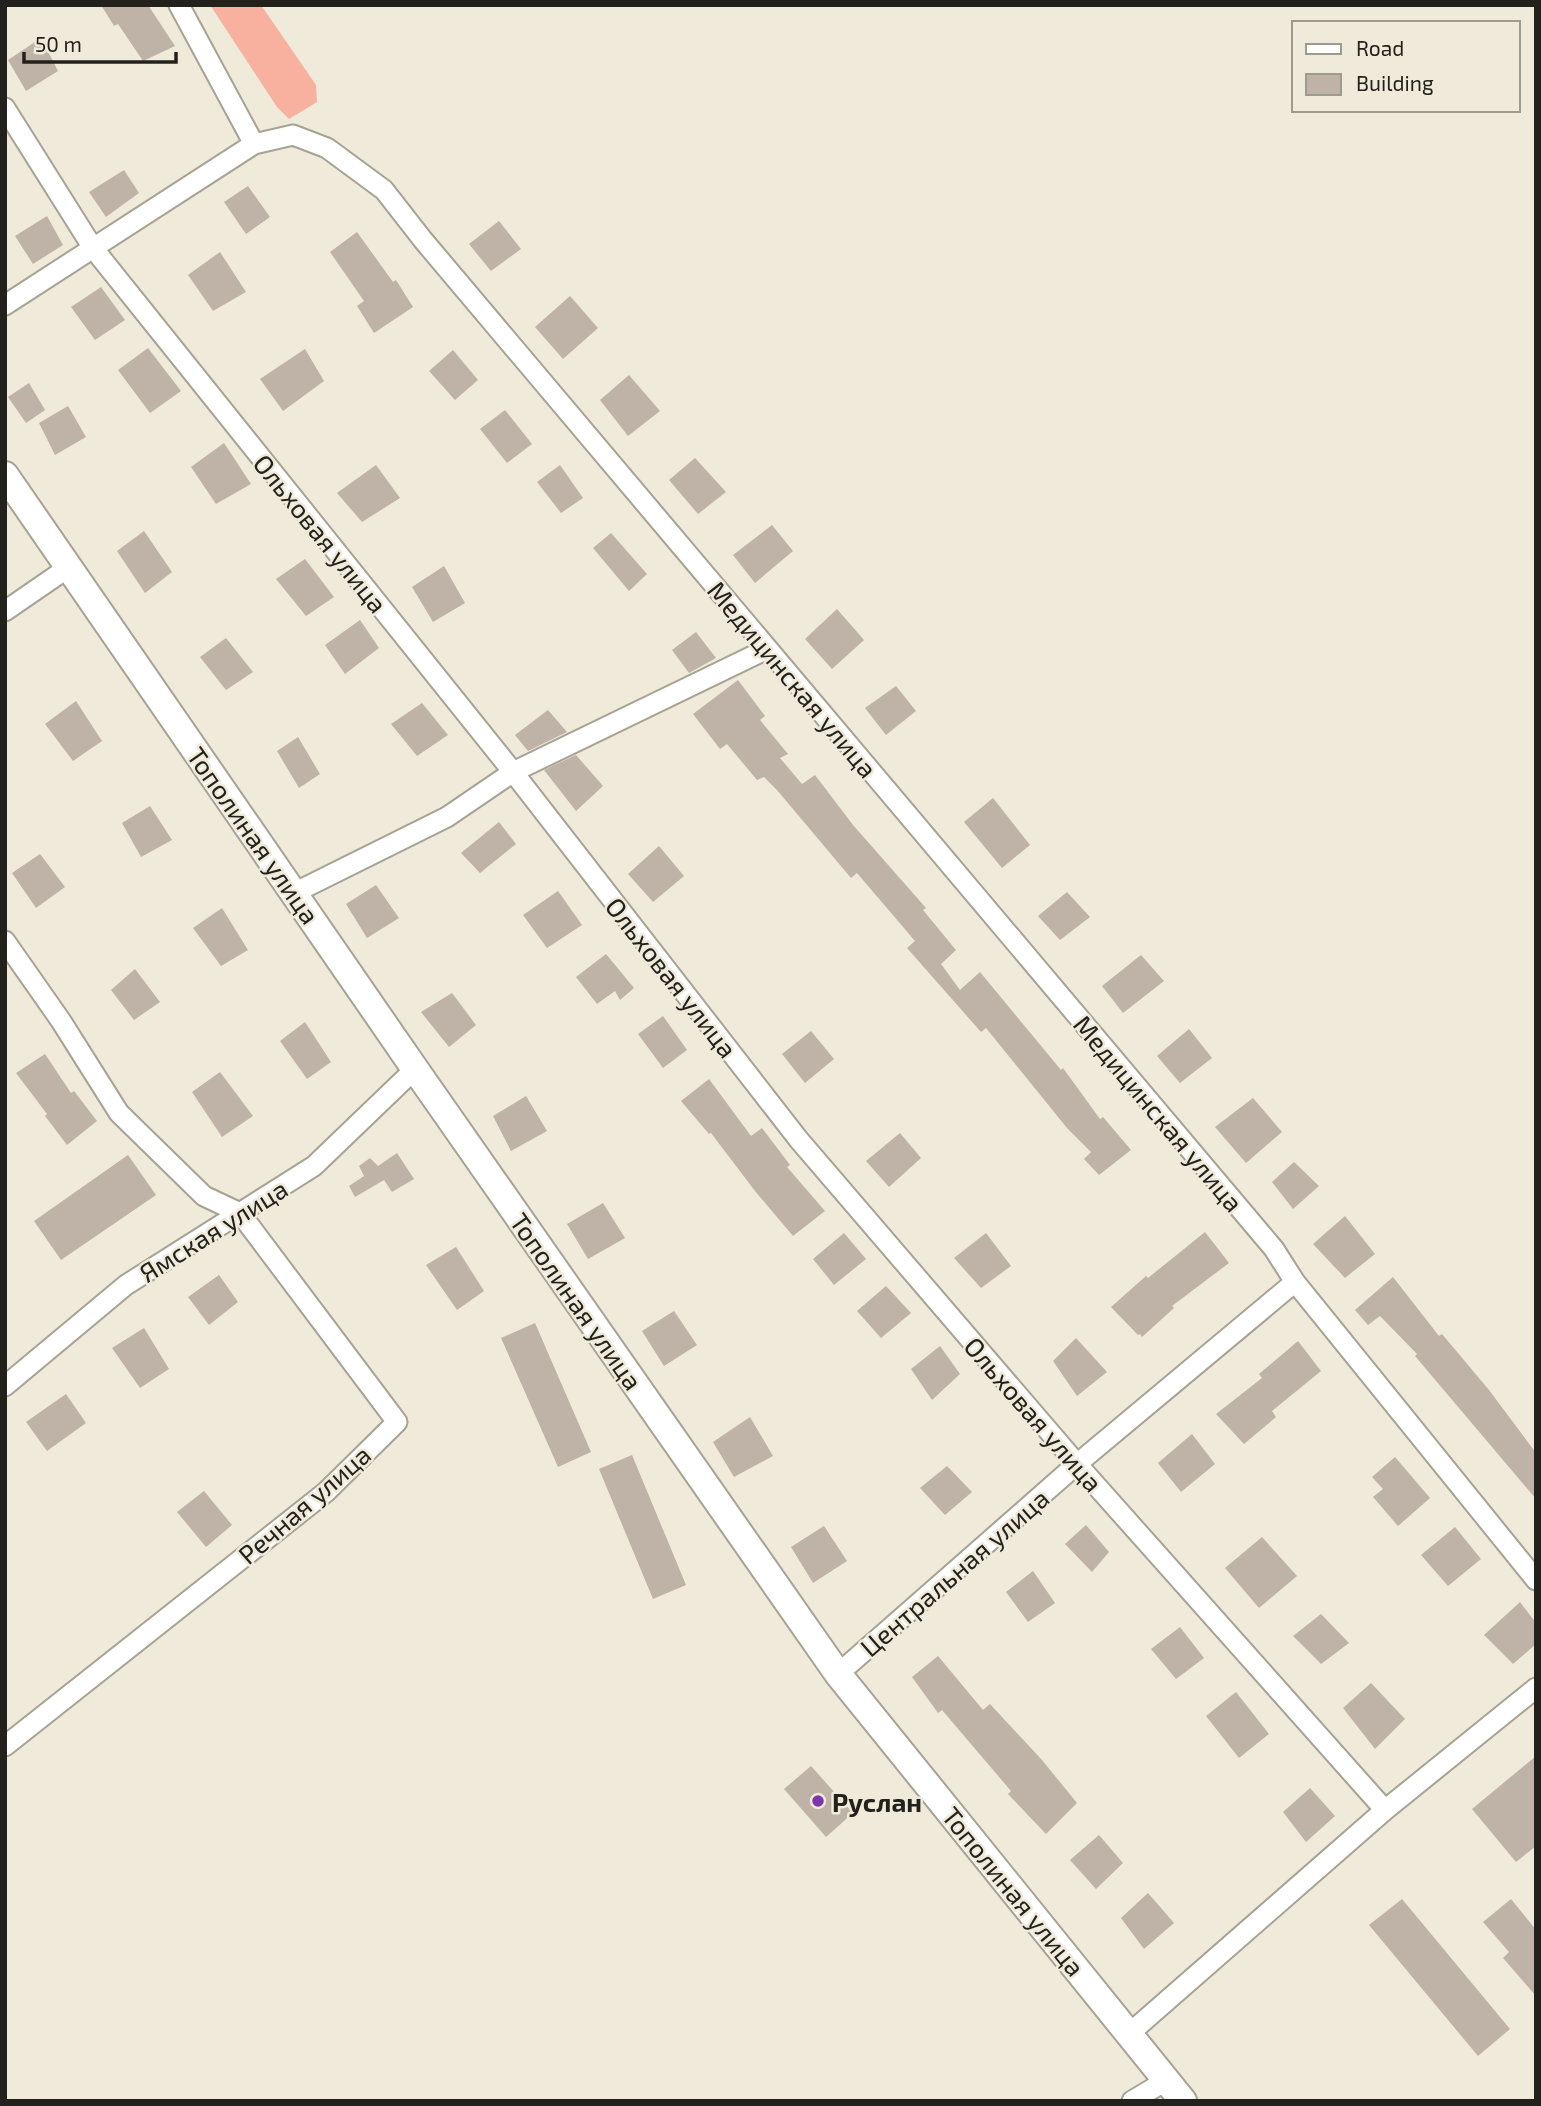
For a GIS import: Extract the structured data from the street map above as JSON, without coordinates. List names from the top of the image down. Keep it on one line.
{"streets":{"street":["Ольховая улица","Медицинская улица","Тополиная улица","Ямская улица","Речная улица","Центральная улица"]},"crossings":[["Ольховая улица","Медицинская улица"],["Ольховая улица","Центральная улица"],["Медицинская улица","Центральная улица"],["Тополиная улица","Ямская улица"],["Тополиная улица","Центральная улица"],["Ямская улица","Речная улица"]],"places":["Руслан"],"legend":["Road","Building"],"scale_bar":"50 m"}
